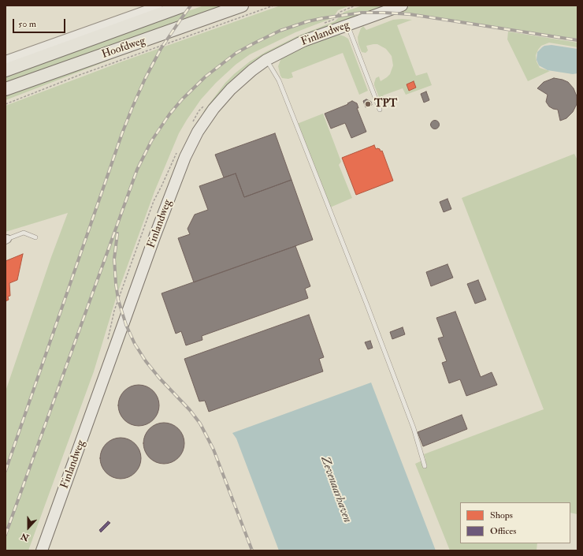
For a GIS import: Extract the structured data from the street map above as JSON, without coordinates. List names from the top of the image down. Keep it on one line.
{"streets":{"main road":["Hoofdweg"],"street":["Finlandweg"]},"water":["Zevenaarhaven"],"places":["TPT"],"legend":["Shops","Offices"],"scale_bar":"50 m","north":"bottom"}
